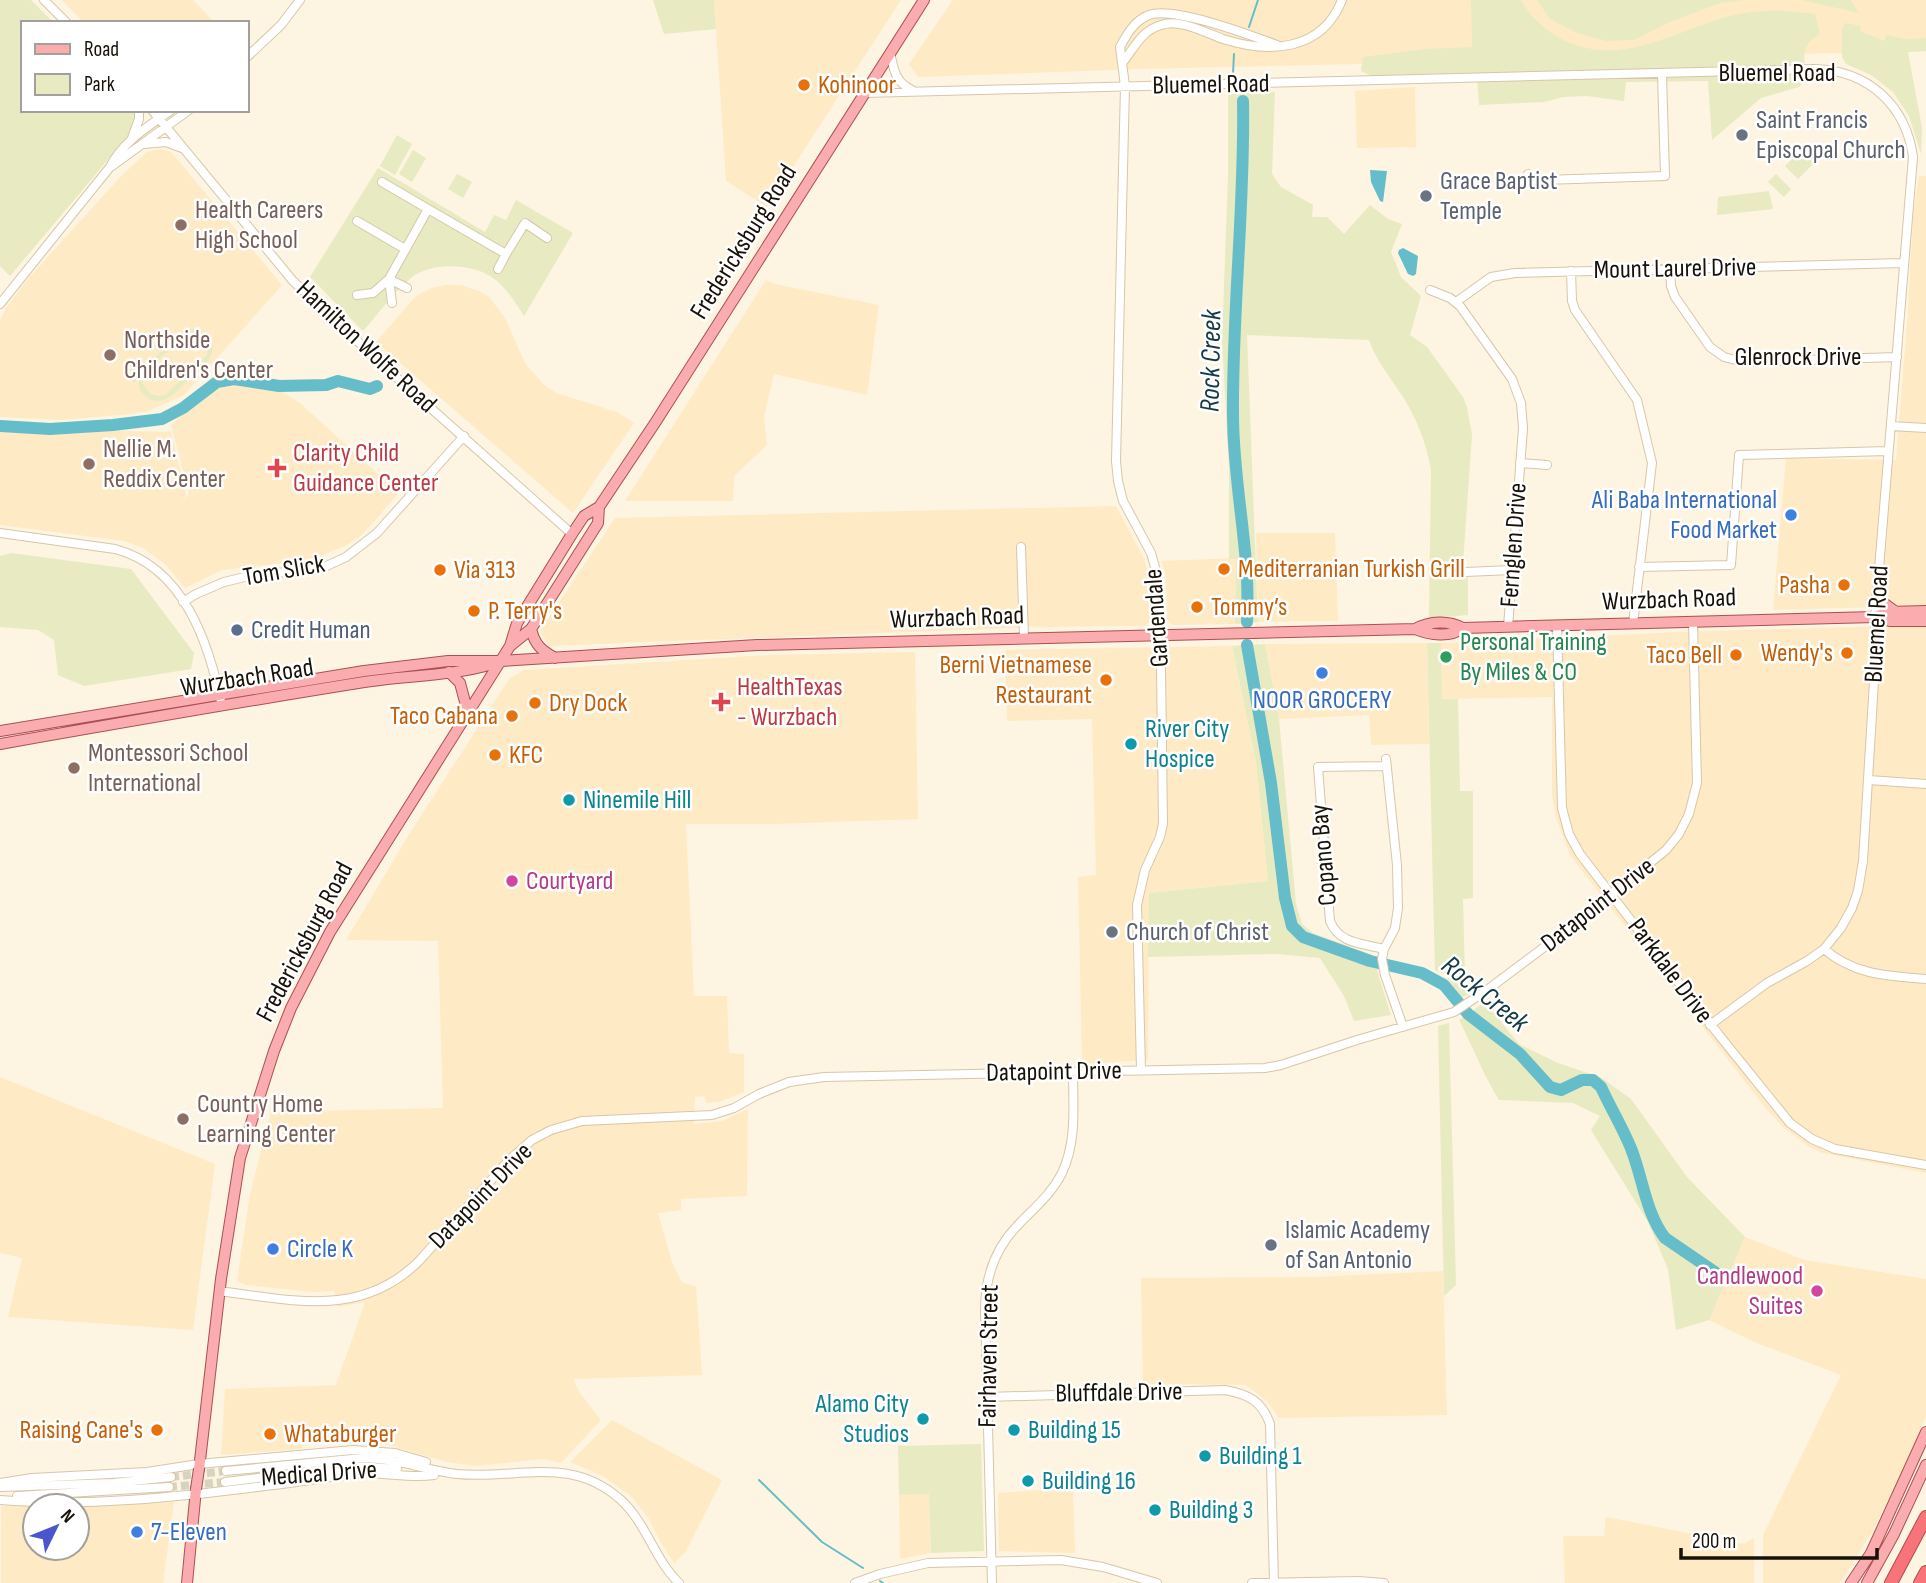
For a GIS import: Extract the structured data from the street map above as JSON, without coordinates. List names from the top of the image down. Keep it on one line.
{"streets":{"main road":["Fredericksburg Road","Wurzbach Road"],"street":["Bluemel Road","Mount Laurel Drive","Hamilton Wolfe Road","Glenrock Drive","Fernglen Drive","Tom Slick","Gardendale","Copano Bay","Datapoint Drive","Parkdale Drive","Fairhaven Street","Bluffdale Drive","Medical Drive"]},"crossings":[["Bluemel Road","Fredericksburg Road"],["Bluemel Road","Mount Laurel Drive"],["Bluemel Road","Glenrock Drive"],["Bluemel Road","Wurzbach Road"],["Bluemel Road","Gardendale"],["Bluemel Road","Parkdale Drive"],["Fredericksburg Road","Hamilton Wolfe Road"],["Fredericksburg Road","Wurzbach Road"],["Fredericksburg Road","Datapoint Drive"],["Mount Laurel Drive","Glenrock Drive"],["Mount Laurel Drive","Fernglen Drive"],["Hamilton Wolfe Road","Tom Slick"],["Fernglen Drive","Wurzbach Road"],["Wurzbach Road","Gardendale"],["Wurzbach Road","Datapoint Drive"],["Wurzbach Road","Parkdale Drive"],["Gardendale","Datapoint Drive"],["Datapoint Drive","Parkdale Drive"],["Datapoint Drive","Fairhaven Street"],["Fairhaven Street","Bluffdale Drive"]],"water":["Rock Creek"],"places":{"other":["Kohinoor","Saint Francis Episcopal Church","Grace Baptist Temple","Health Careers High School","Northside Children's Center","Nellie M. Reddix Center","Ali Baba International Food Market","Mediterranian Turkish Grill","Via 313","Pasha","Tommy’s","P. Terry's","Credit Human","Wendy's","Taco Bell","Personal Training By Miles & CO","NOOR GROCERY","Berni Vietnamese Restaurant","Dry Dock","Taco Cabana","River City Hospice","KFC","Montessori School International","Ninemile Hill","Courtyard","Church of Christ","Country Home Learning Center","Islamic Academy of San Antonio","Circle K","Candlewood Suites","Alamo City Studios","Raising Cane's","Building 15","Whataburger","Building 1","Building 16","Building 3","7-Eleven"],"health":["Clarity Child Guidance Center","HealthTexas - Wurzbach"]},"legend":["Road","Park"],"scale_bar":"200 m","north":"top right"}
